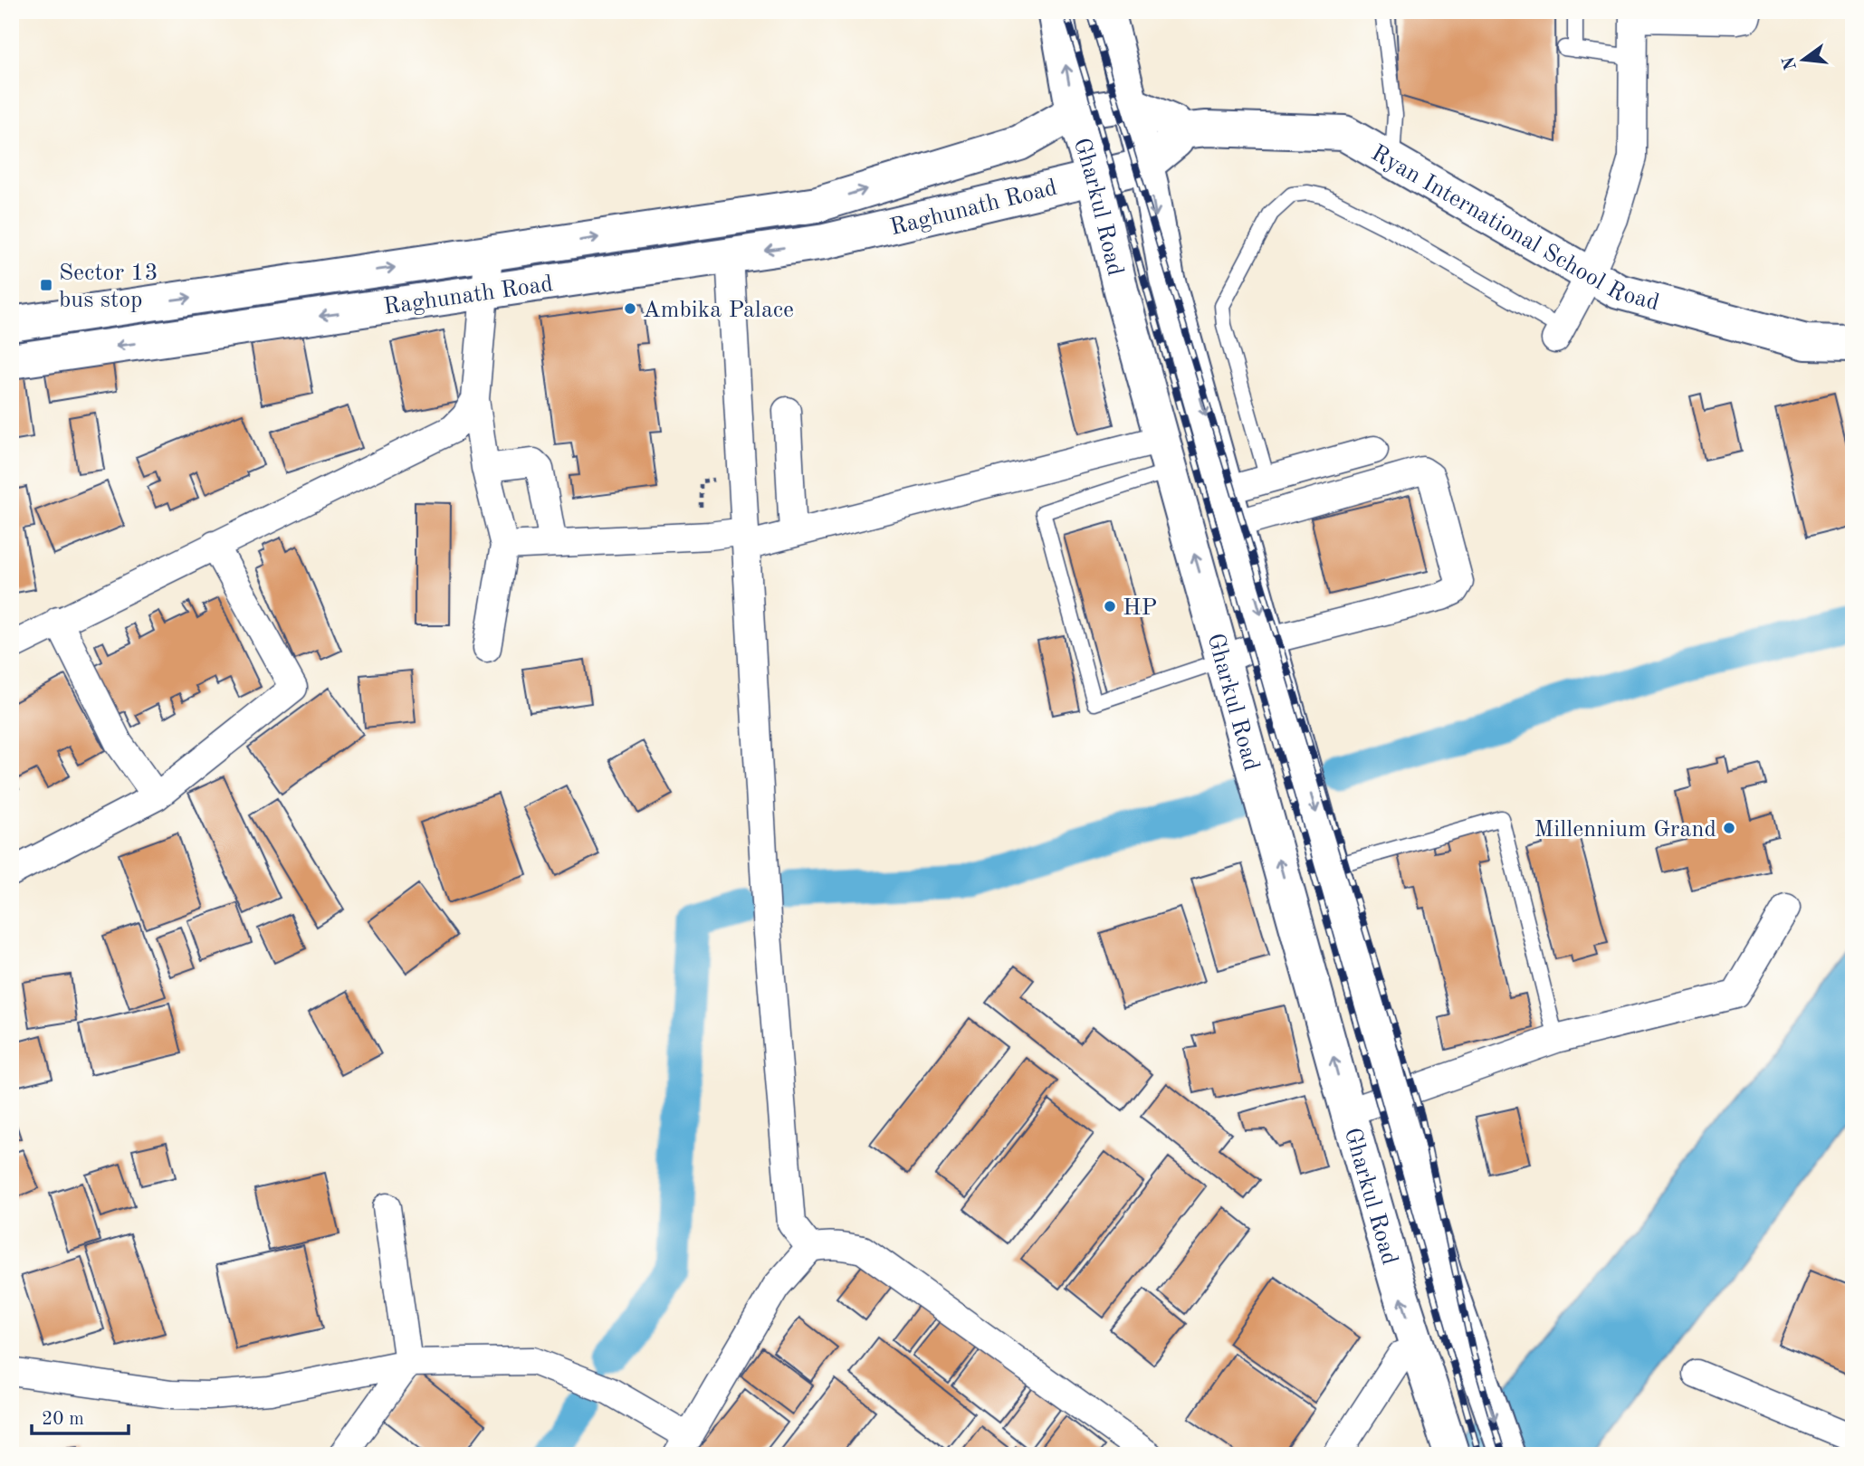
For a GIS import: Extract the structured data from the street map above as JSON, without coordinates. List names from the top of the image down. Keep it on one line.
{"streets":{"main road":["Raghunath Road","Gharkul Road","Ryan International School Road"]},"crossings":[["Raghunath Road","Gharkul Road"],["Raghunath Road","Ryan International School Road"]],"places":{"transit":["Sector 13 bus stop"],"other":["Ambika Palace","HP","Millennium Grand"]},"scale_bar":"20 m","north":"left"}
